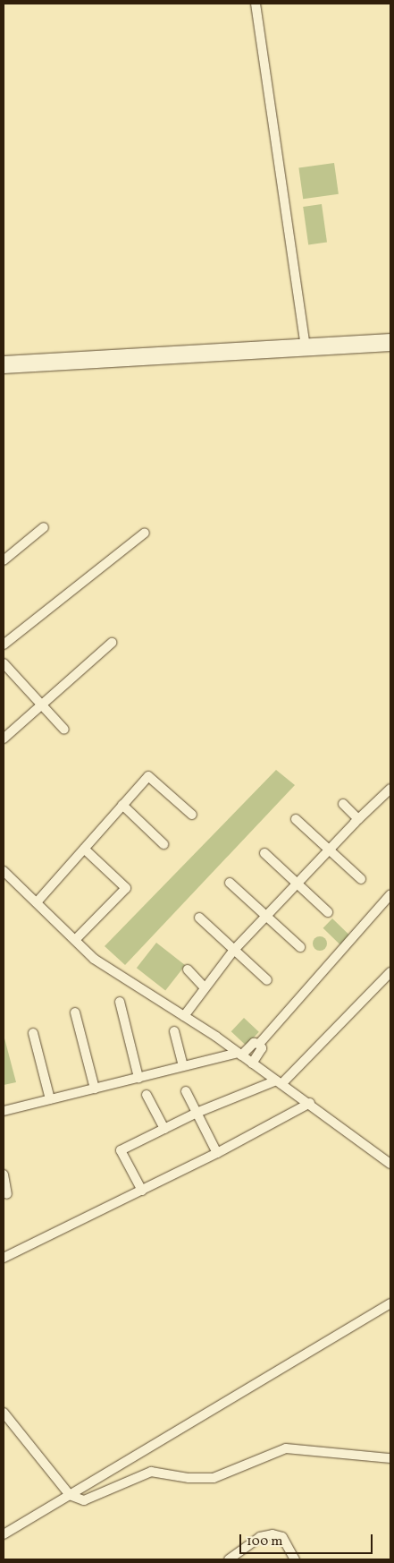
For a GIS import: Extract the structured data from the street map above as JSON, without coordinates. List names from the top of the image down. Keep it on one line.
{"scale_bar":"100 m"}
